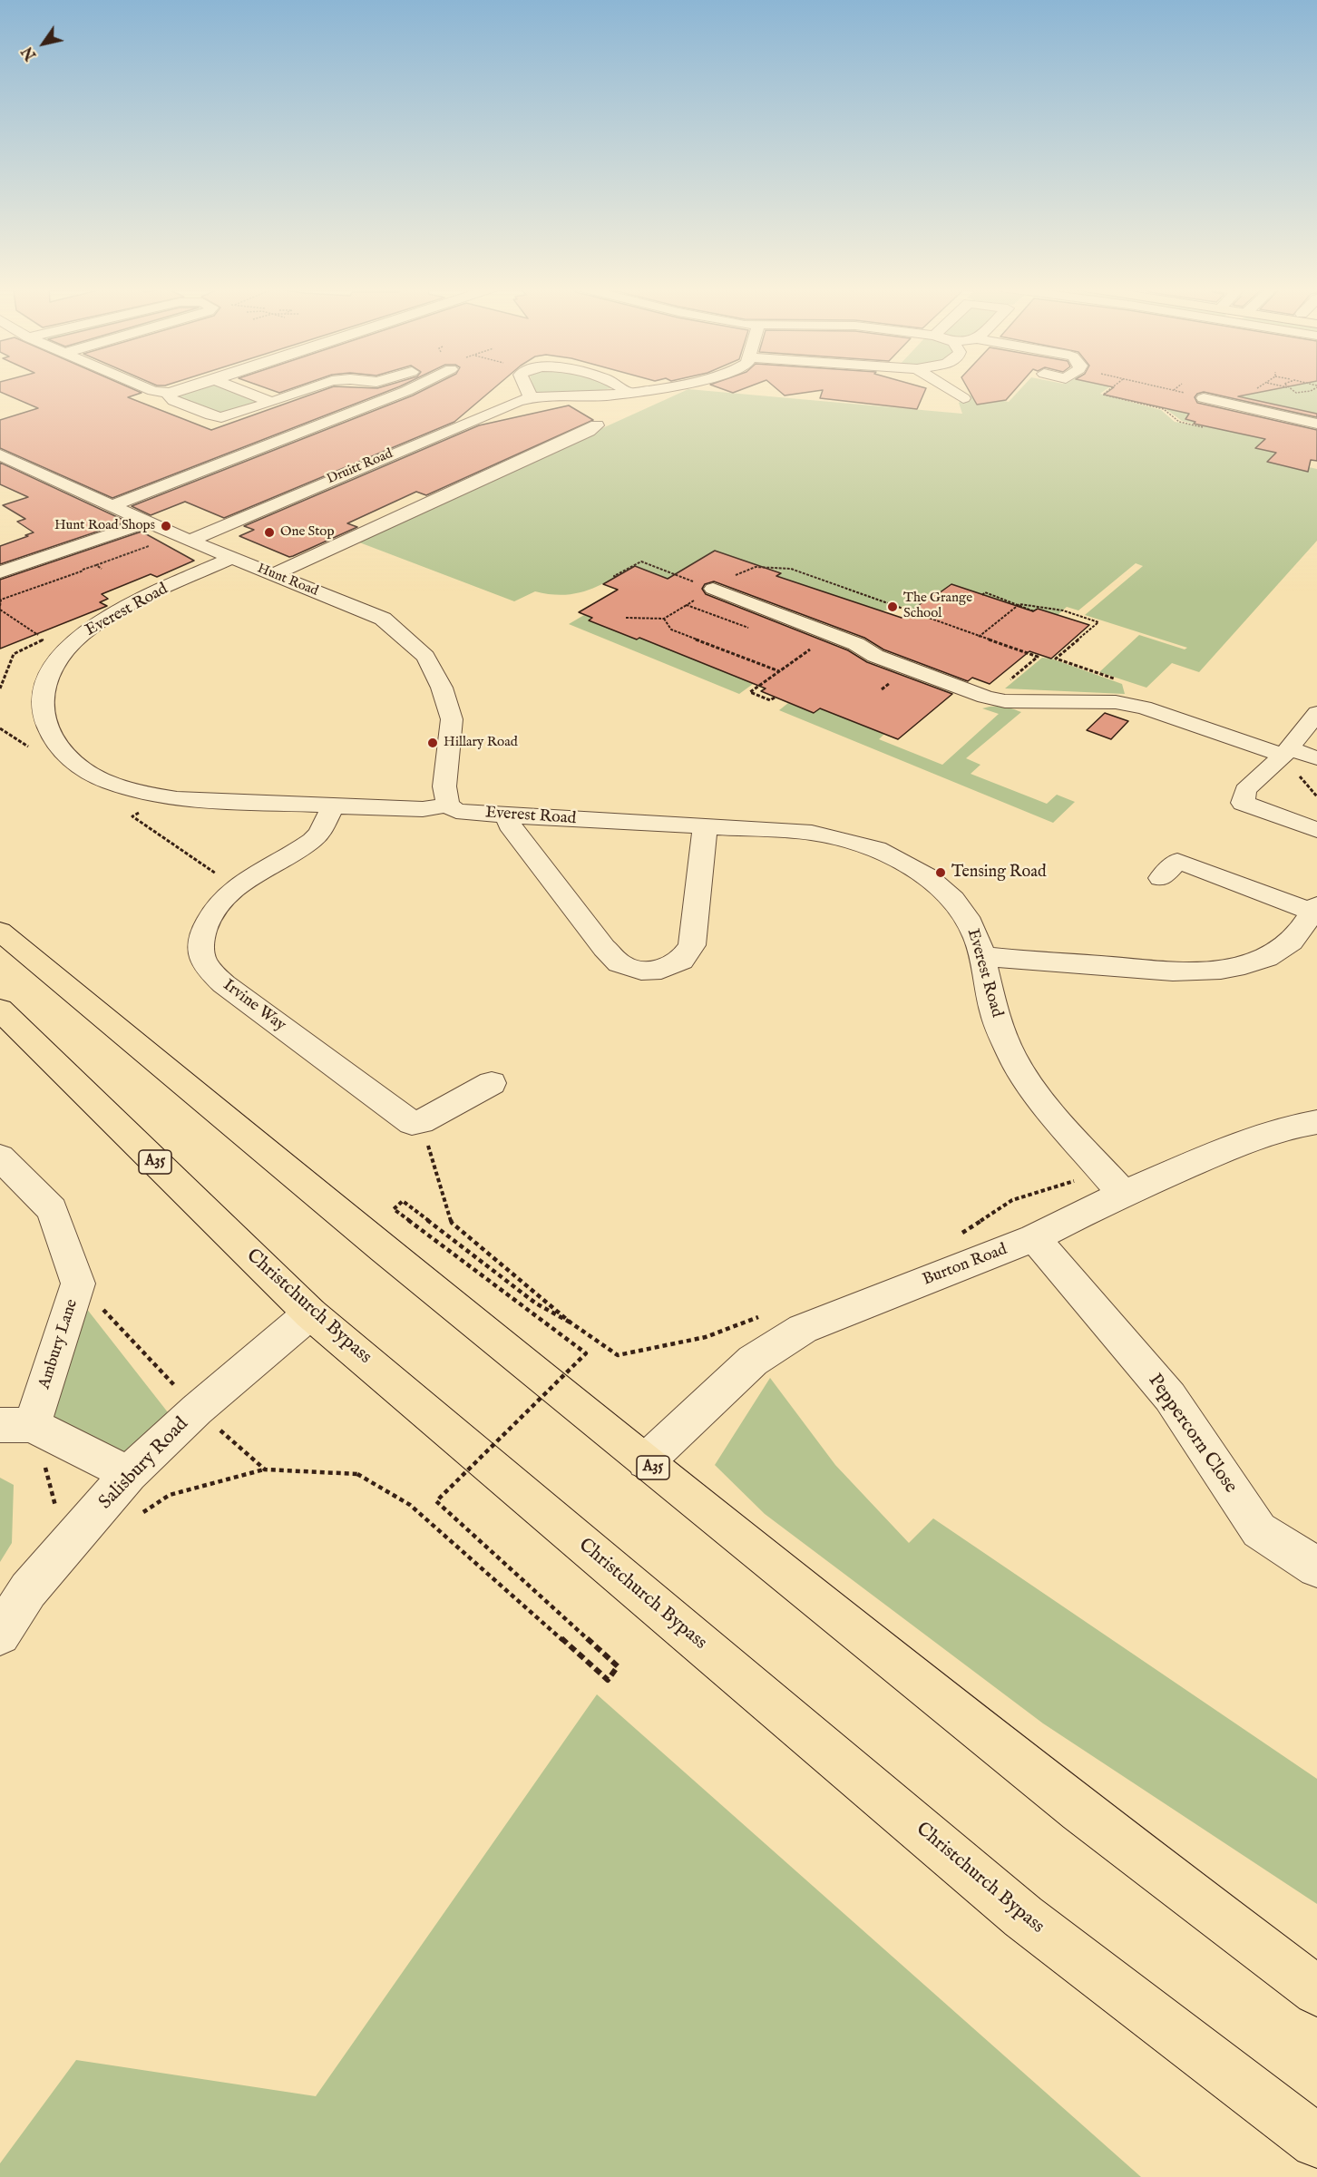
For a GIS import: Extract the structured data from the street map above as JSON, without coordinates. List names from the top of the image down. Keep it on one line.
{"streets":{"main road":["A35","Christchurch Bypass"],"street":["Druitt Road","Hunt Road","Everest Road","Irvine Way","Burton Road","Ambury Lane","Peppercorn Close","Salisbury Road"]},"crossings":[["Druitt Road","Hunt Road"],["Hunt Road","Everest Road"],["Everest Road","Irvine Way"],["Everest Road","Burton Road"],["A35","Burton Road"],["Burton Road","Peppercorn Close"],["Christchurch Bypass","Salisbury Road"]],"places":["Hunt Road Shops","One Stop","The Grange School","Hillary Road","Tensing Road"],"north":"bottom left"}
